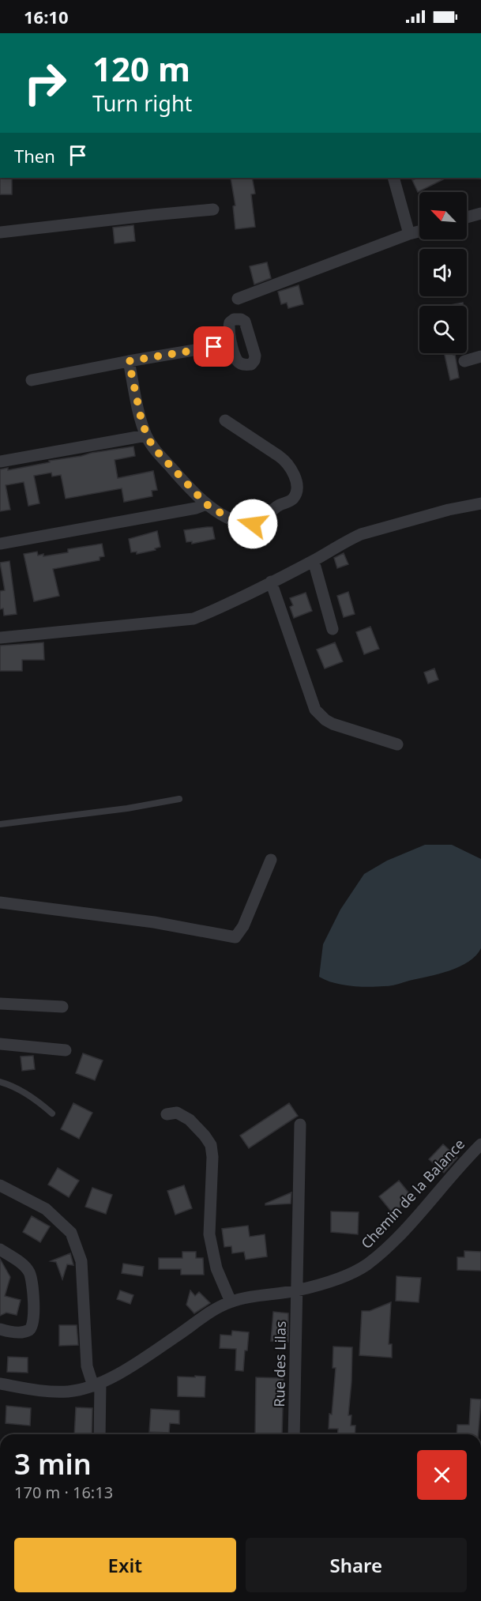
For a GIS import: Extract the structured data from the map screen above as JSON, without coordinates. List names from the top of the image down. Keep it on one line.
{"streets":{"street":["Chemin de la Balance","Rue des Lilas"]},"crossings":[["Chemin de la Balance","Rue des Lilas"]],"north":"top left","page":{"status":"16:10","turn":["120 m","Turn right"],"then":"Then","heading":["3 min","170 m · 16:13"],"buttons":["Exit","Share"]}}
